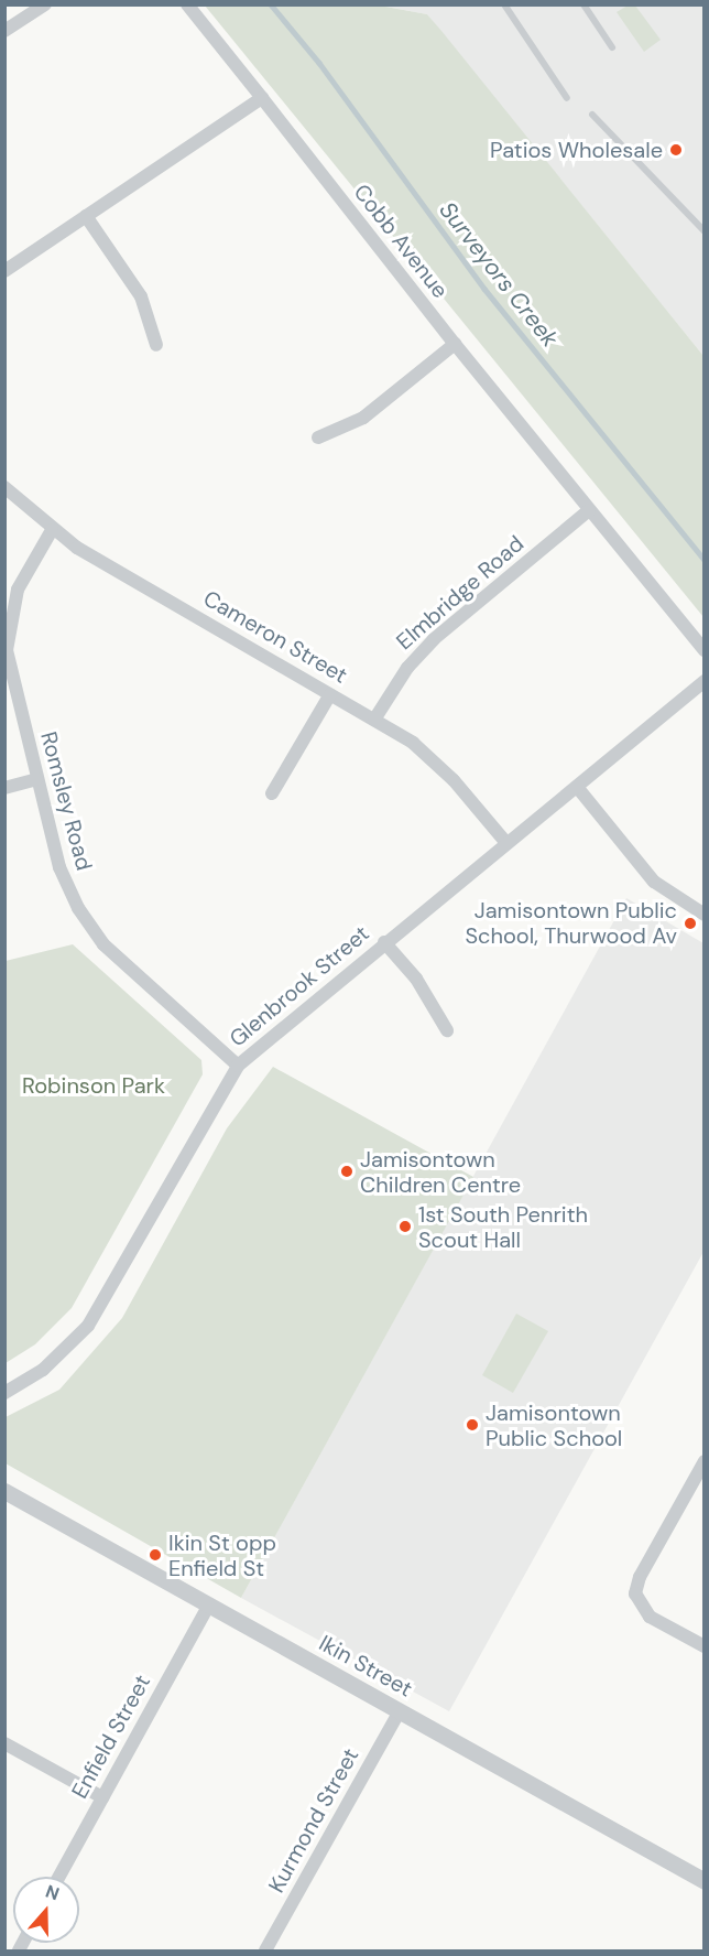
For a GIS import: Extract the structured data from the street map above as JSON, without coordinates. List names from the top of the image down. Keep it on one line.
{"streets":{"street":["Cobb Avenue","Elmbridge Road","Cameron Street","Romsley Road","Glenbrook Street","Ikin Street","Enfield Street","Kurmond Street"]},"crossings":[["Cobb Avenue","Elmbridge Road"],["Elmbridge Road","Cameron Street"],["Cameron Street","Romsley Road"],["Cameron Street","Glenbrook Street"],["Romsley Road","Glenbrook Street"],["Ikin Street","Enfield Street"],["Ikin Street","Kurmond Street"]],"water":["Surveyors Creek"],"parks":["Robinson Park"],"places":["Patios Wholesale","Jamisontown Public School, Thurwood Av","Jamisontown Children Centre","1st South Penrith Scout Hall","Jamisontown Public School","Ikin St opp Enfield St"],"north":"top"}
